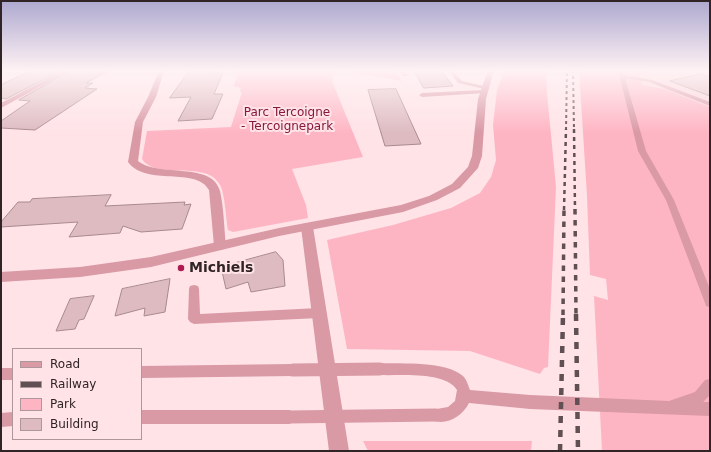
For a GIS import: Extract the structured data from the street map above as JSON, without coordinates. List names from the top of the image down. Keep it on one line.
{"parks":["Parc Tercoigne - Tercoignepark"],"places":["Michiels"],"legend":["Road","Railway","Park","Building"]}
